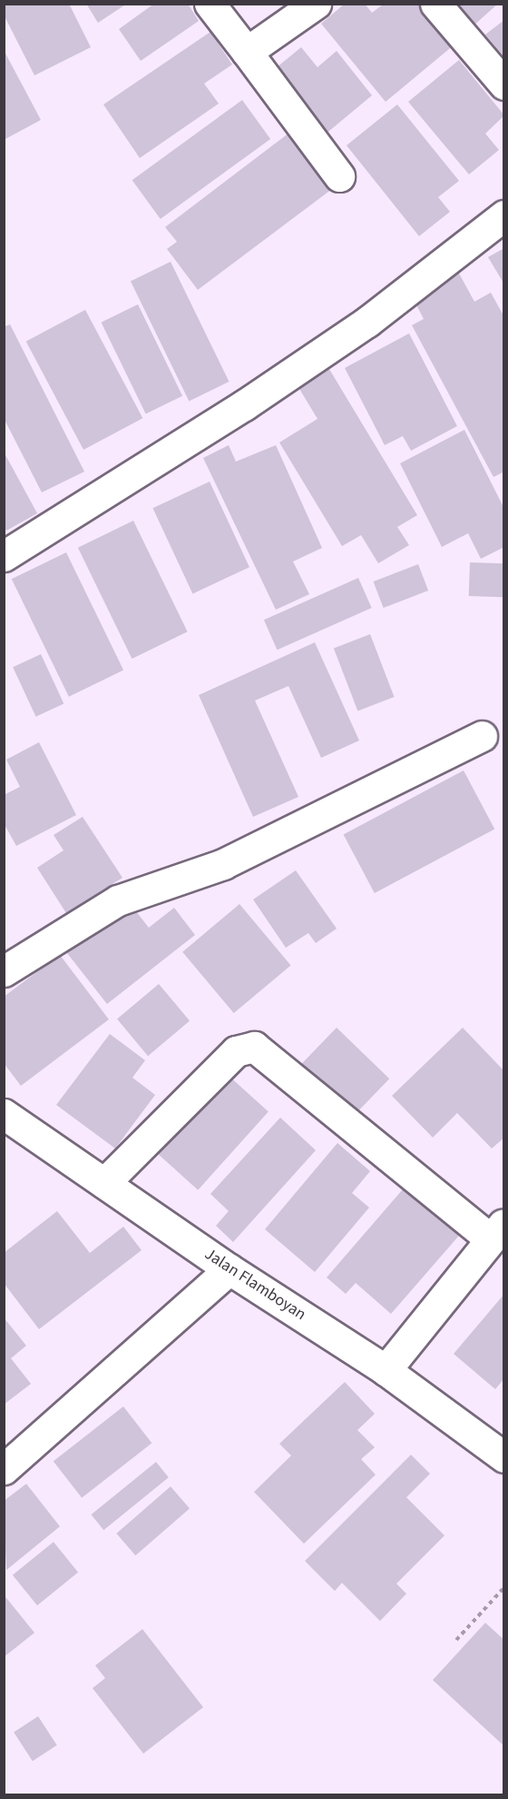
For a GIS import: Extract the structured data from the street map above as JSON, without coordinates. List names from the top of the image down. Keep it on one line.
{"streets":{"street":["Jalan Flamboyan"]}}
